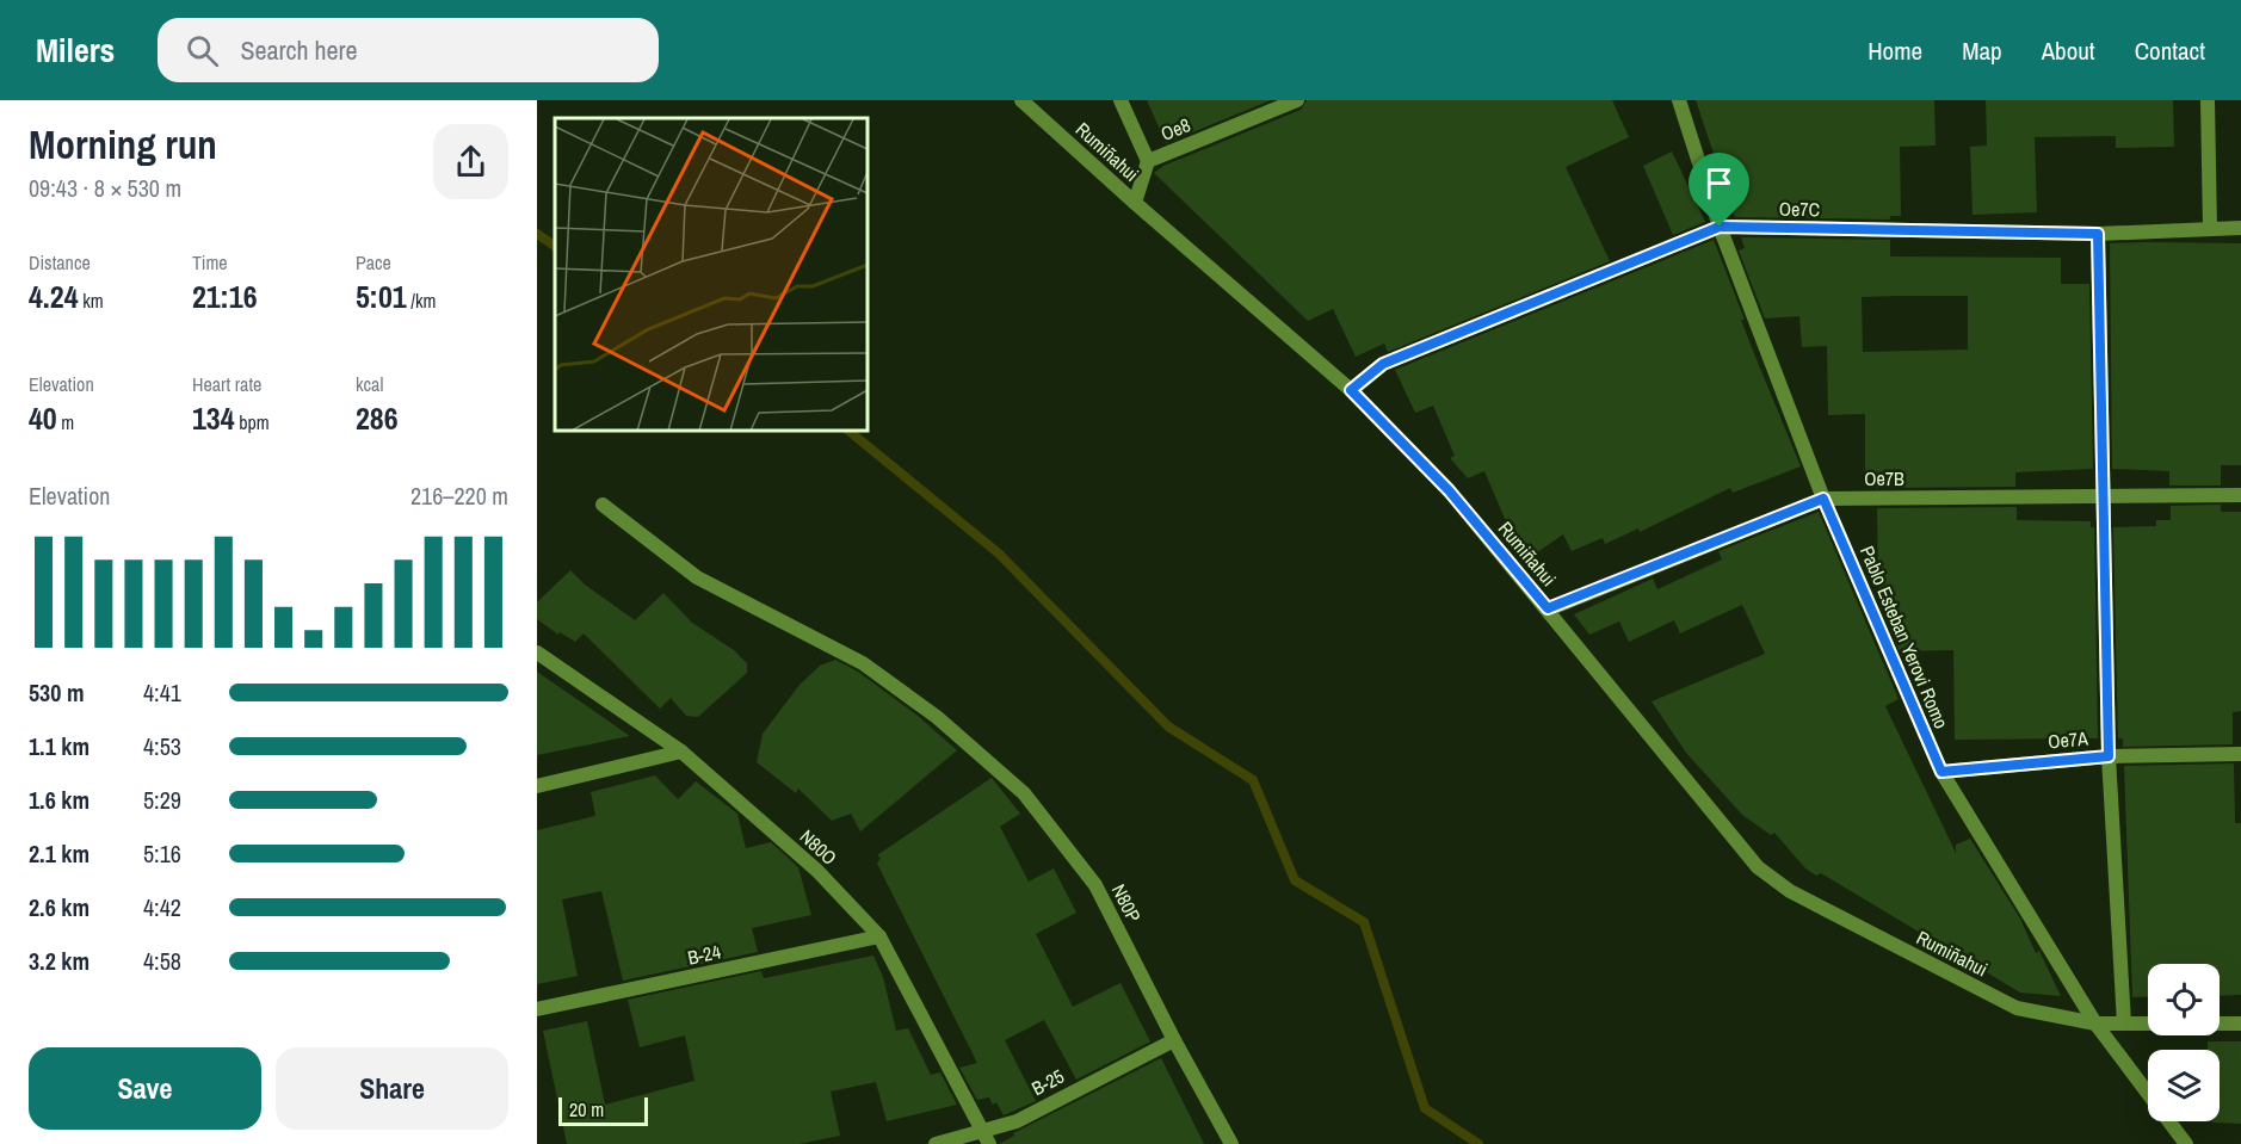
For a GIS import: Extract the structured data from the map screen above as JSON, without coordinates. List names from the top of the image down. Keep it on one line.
{"streets":{"street":["Oe8","Rumiñahui","Oe7C","Oe7B","Pablo Esteban Yerovi Romo","Oe7A","N80O","N80P","B-24","B-25"]},"crossings":[["Oe8","Rumiñahui"],["Rumiñahui","Oe7C"],["Rumiñahui","Oe7B"],["Rumiñahui","Pablo Esteban Yerovi Romo"],["Oe7C","Pablo Esteban Yerovi Romo"],["Oe7B","Pablo Esteban Yerovi Romo"],["Pablo Esteban Yerovi Romo","Oe7A"],["N80O","B-24"],["N80O","B-25"],["N80P","B-25"]],"scale_bar":"20 m","page":{"header":"Milers","search":"Search here","nav":["Home","Map","About","Contact"],"heading":["Morning run","09:43 · 8 × 530 m"],"stats":[["Distance","4.24 km"],["Time","21:16"],["Pace","5:01 /km"],["Elevation","40 m"],["Heart rate","134 bpm"],["kcal","286"]],"chart":["Elevation","216–220 m"],"list":[{"name":"530 m","note":"4:41"},{"name":"1.1 km","note":"4:53"},{"name":"1.6 km","note":"5:29"},{"name":"2.1 km","note":"5:16"},{"name":"2.6 km","note":"4:42"},{"name":"3.2 km","note":"4:58"}],"buttons":["Save","Share"],"scale":"20 m"}}
